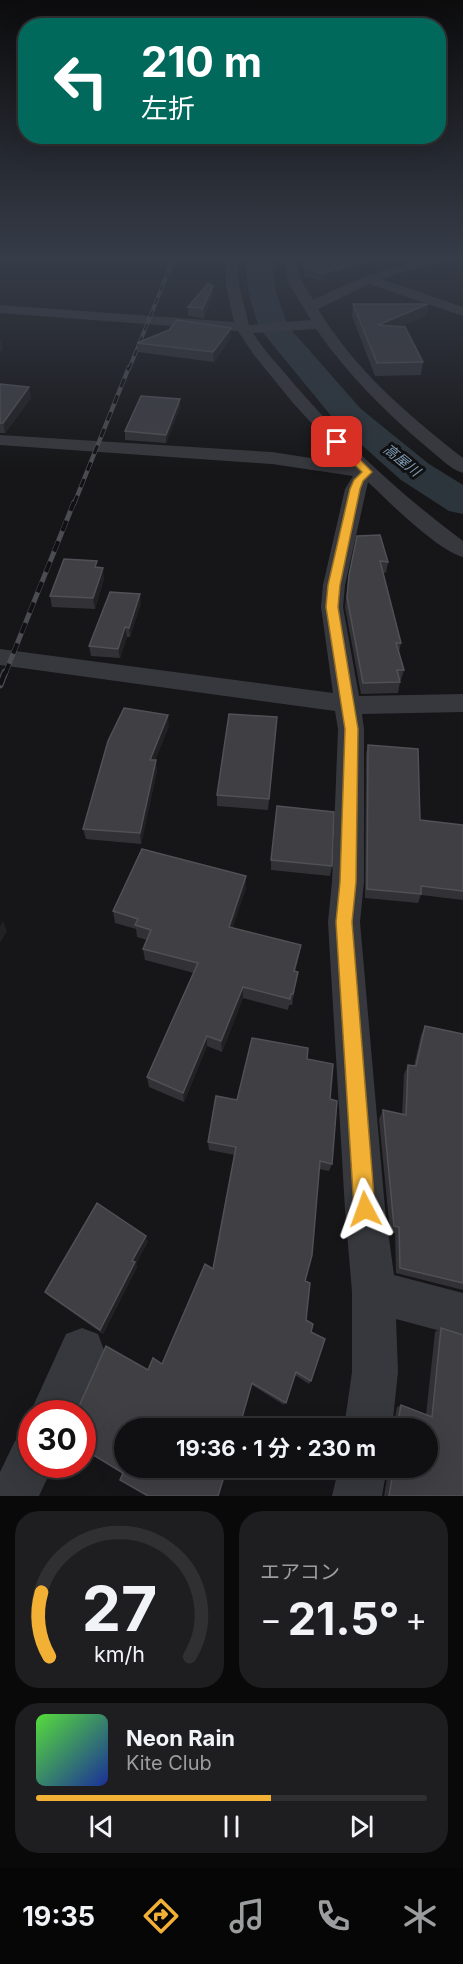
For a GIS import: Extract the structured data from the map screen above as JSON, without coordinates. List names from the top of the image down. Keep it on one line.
{"water":["高屋川"],"page":{"turn":["210 m","左折"],"limit":"30","trip":"19:36 · 1 分 · 230 m","tile":"エアコン","heat":["−","21.5°","+"],"song":["Neon Rain","Kite Club"],"tabs":"19:35","gauge":["27","km/h"]}}
